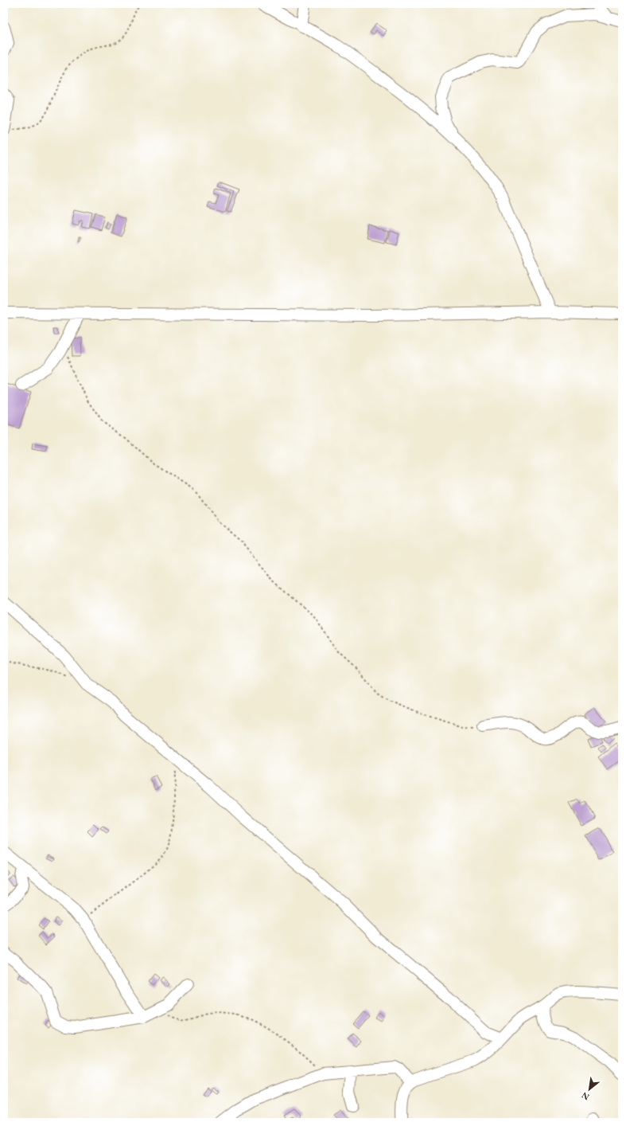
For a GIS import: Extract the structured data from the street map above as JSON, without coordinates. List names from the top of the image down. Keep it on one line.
{"north":"bottom left"}
